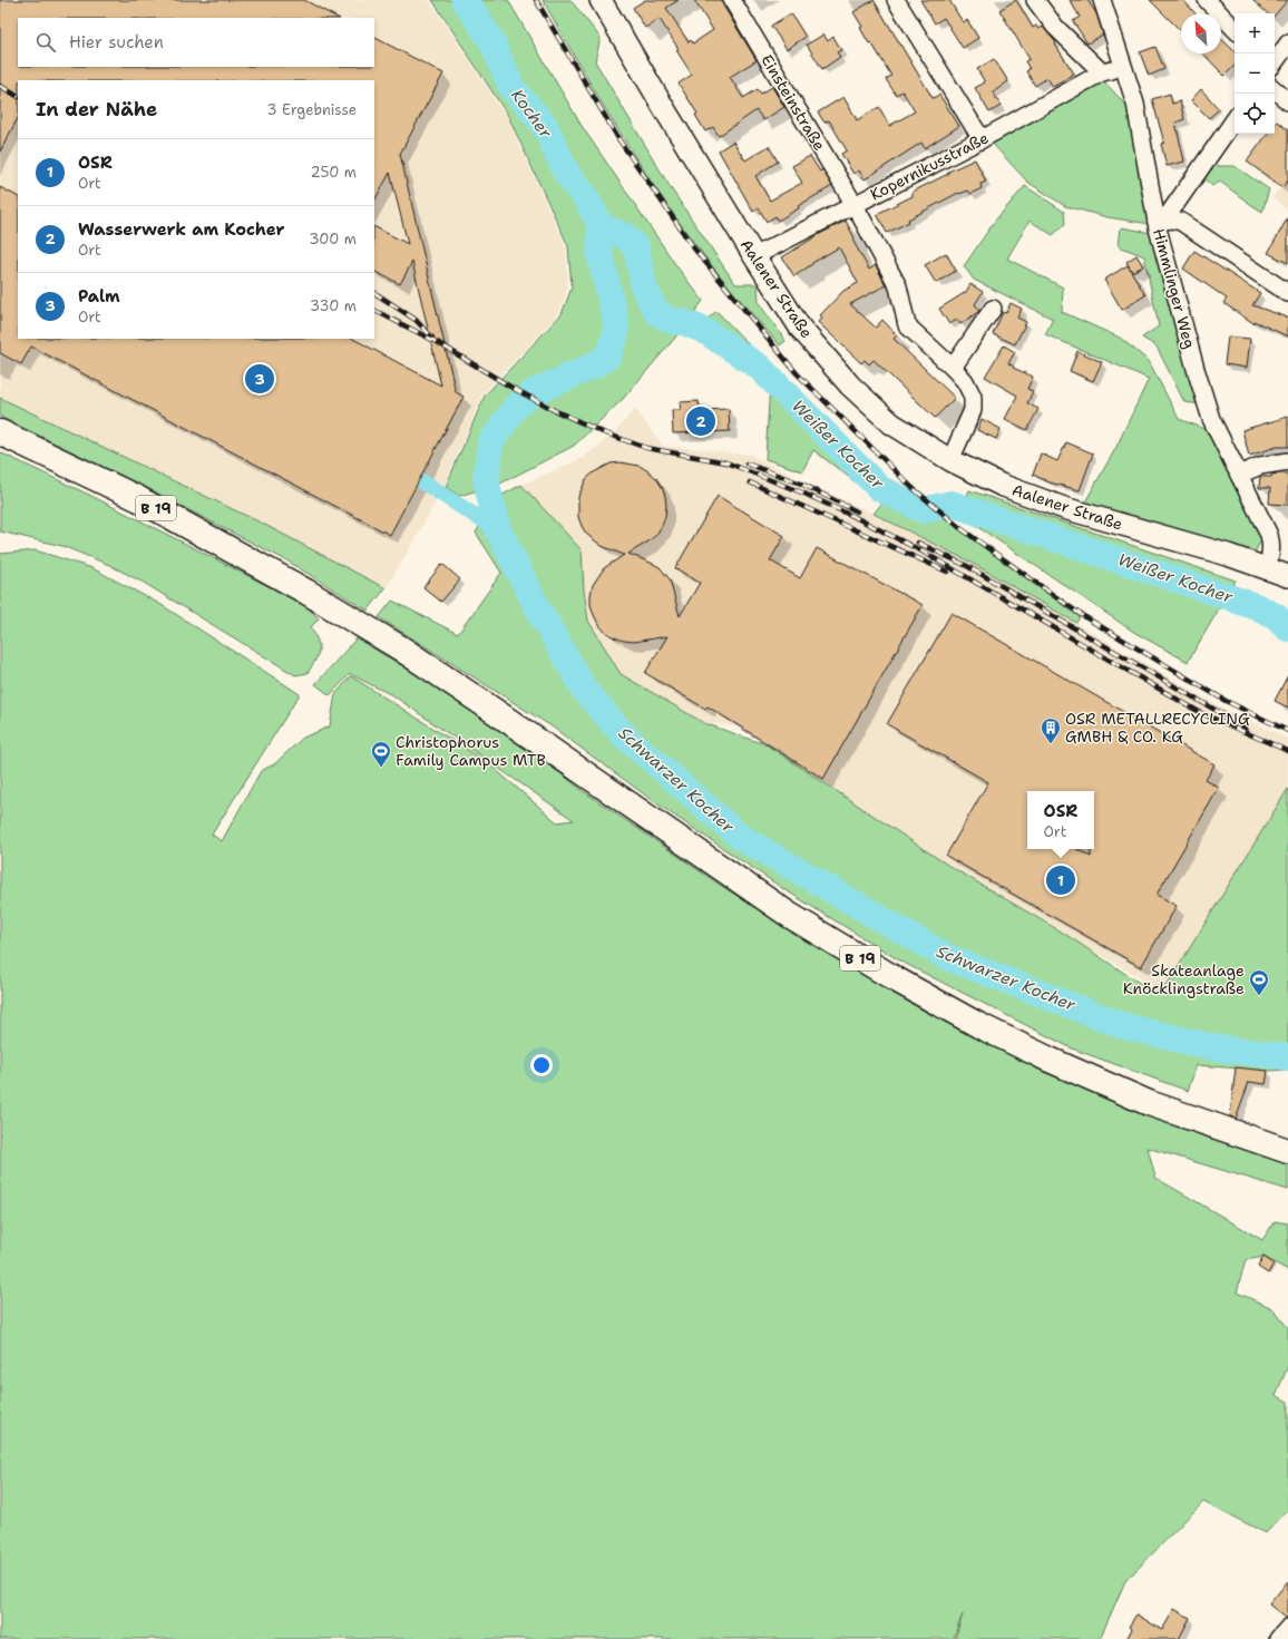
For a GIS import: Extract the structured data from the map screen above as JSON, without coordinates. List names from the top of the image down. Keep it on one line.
{"streets":{"highway":["B 19"],"street":["Einsteinstraße","Kopernikusstraße","Aalener Straße","Himmlinger Weg"]},"crossings":[["Einsteinstraße","Kopernikusstraße"],["Einsteinstraße","Aalener Straße"],["Kopernikusstraße","Aalener Straße"],["Kopernikusstraße","Himmlinger Weg"],["Aalener Straße","Himmlinger Weg"]],"water":["Kocher","Weißer Kocher","Schwarzer Kocher"],"places":{"building":["OSR METALLRECYCLING GMBH & CO. KG"],"sports":["Christophorus Family Campus MTB","Skateanlage Knöcklingstraße"]},"north":"top left","page":{"map_buttons":["+","−"],"search":"Hier suchen","heading":["In der Nähe","3 Ergebnisse"],"list":[{"mark":"1","name":"OSR","note":"Ort","value":"250 m"},{"mark":"2","name":"Wasserwerk am Kocher","note":"Ort","value":"300 m"},{"mark":"3","name":"Palm","note":"Ort","value":"330 m"}],"pins":["3","2","1"],"popup":["OSR","Ort"]}}
